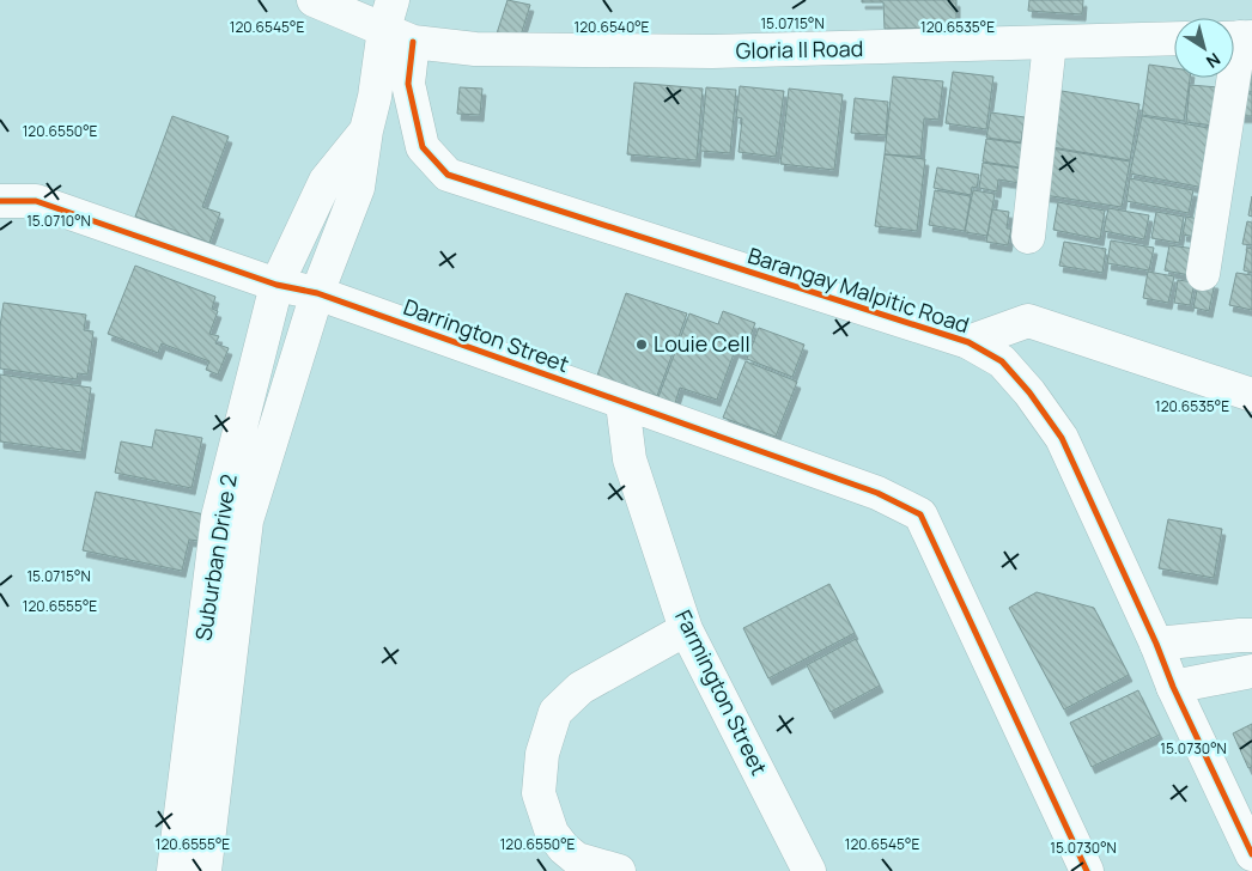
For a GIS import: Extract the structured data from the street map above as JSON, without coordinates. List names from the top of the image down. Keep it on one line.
{"streets":{"street":["Gloria II Road","Barangay Malpitic Road","Darrington Street","Suburban Drive 2","Farmington Street"]},"crossings":[["Gloria II Road","Barangay Malpitic Road"],["Gloria II Road","Suburban Drive 2"],["Barangay Malpitic Road","Suburban Drive 2"],["Darrington Street","Suburban Drive 2"],["Darrington Street","Farmington Street"]],"places":["Louie Cell"],"north":"bottom right","coordinates":["15.0715°N","120.6545°E","120.6540°E","120.6535°E","120.6550°E","15.0710°N","120.6555°E","15.0730°N"]}
